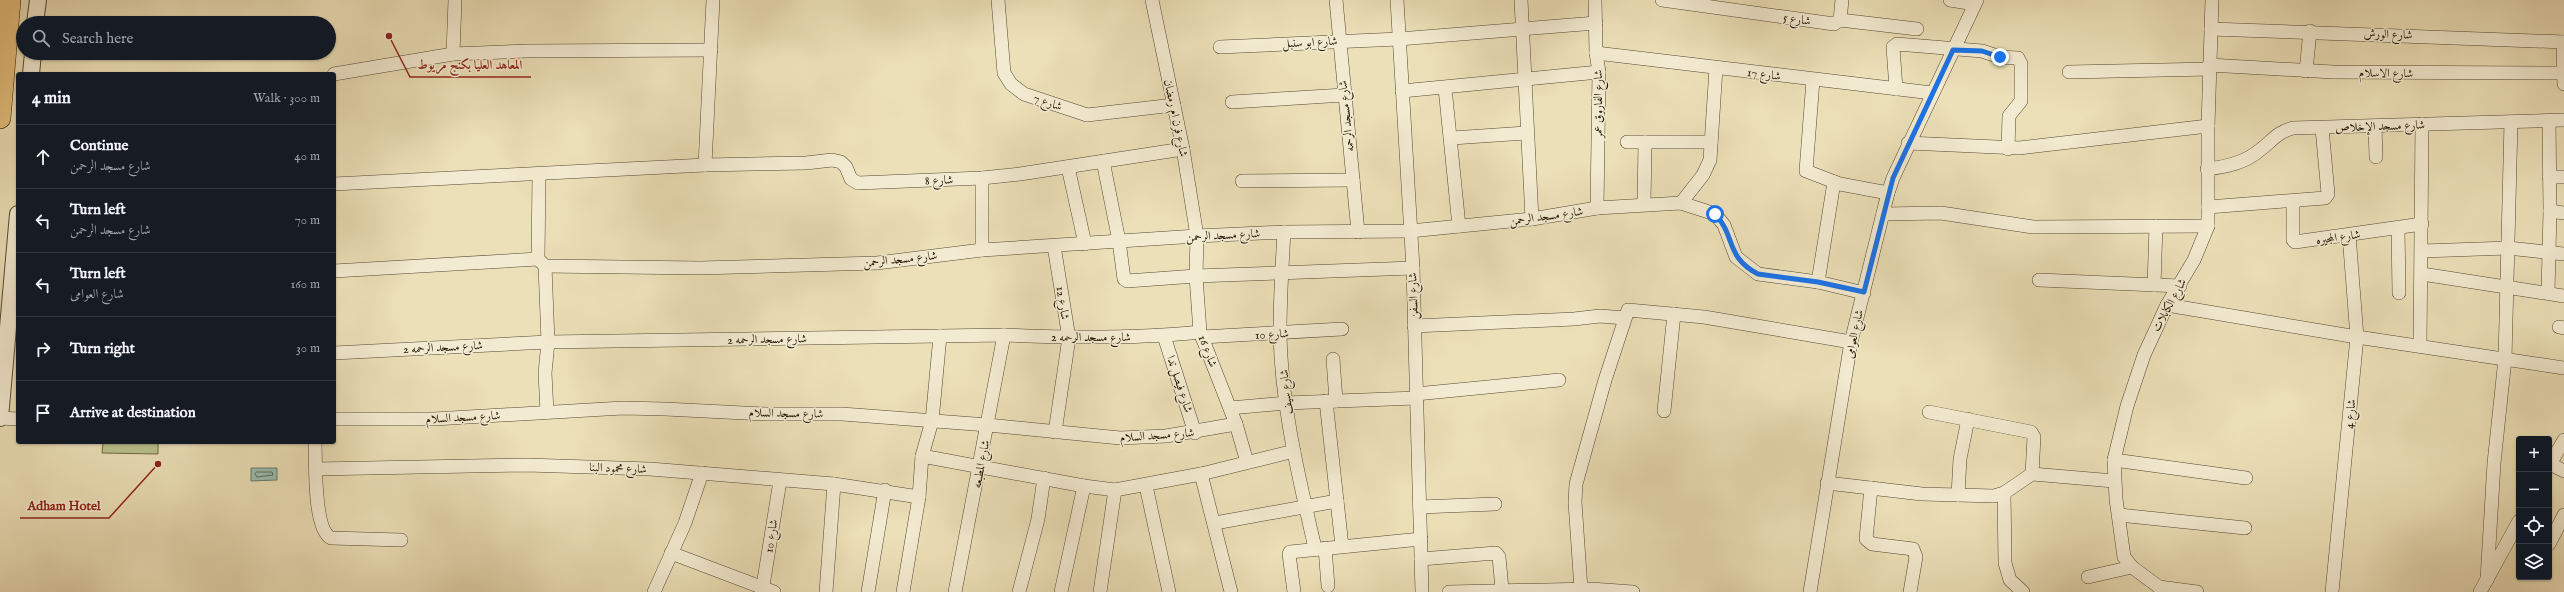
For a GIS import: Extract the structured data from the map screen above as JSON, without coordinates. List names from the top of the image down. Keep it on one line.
{"streets":{"street":["شارع 5","شارع الورش","شارع ابو سنبل","شارع الاسلام","شارع 17","شارع 7","شارع الفاروق عمر","شارع مسجد الرحمه","شارع فرن ام رمضان","شارع مسجد الإخلاص","شارع 8","شارع مسجد الرحمن","شارع المجيره","شارع السفن","شارع 12","شارع الكابلات","شارع 10","شارع العوامى","شارع مسجد الرحمه 2","شارع 16","شارع فيصل ندا","شارع سيف","شارع مسجد السلام","شارع 4","شارع المطبعه","شارع محمود البنا"]},"crossings":[["شارع الورش","شارع الكابلات"],["شارع ابو سنبل","شارع الفاروق عمر"],["شارع ابو سنبل","شارع مسجد الرحمه"],["شارع ابو سنبل","شارع السفن"],["شارع الاسلام","شارع الكابلات"],["شارع 17","شارع الفاروق عمر"],["شارع 17","شارع العوامى"],["شارع 7","شارع فرن ام رمضان"],["شارع الفاروق عمر","شارع مسجد الرحمن"],["شارع مسجد الرحمه","شارع مسجد الرحمن"],["شارع فرن ام رمضان","شارع 8"],["شارع فرن ام رمضان","شارع مسجد الرحمن"],["شارع فرن ام رمضان","شارع 16"],["شارع مسجد الإخلاص","شارع الكابلات"],["شارع مسجد الرحمن","شارع السفن"],["شارع مسجد الرحمن","شارع 12"],["شارع مسجد الرحمن","شارع العوامى"],["شارع مسجد الرحمن","شارع 16"],["شارع مسجد الرحمن","شارع سيف"],["شارع المجيره","شارع 4"],["شارع 12","شارع مسجد الرحمه 2"],["شارع 12","شارع مسجد السلام"],["شارع 10","شارع مسجد الرحمه 2"],["شارع 10","شارع 16"],["شارع 10","شارع سيف"],["شارع 10","شارع محمود البنا"],["شارع مسجد الرحمه 2","شارع 16"],["شارع مسجد الرحمه 2","شارع فيصل ندا"],["شارع مسجد الرحمه 2","شارع المطبعه"],["شارع 16","شارع مسجد السلام"],["شارع فيصل ندا","شارع مسجد السلام"],["شارع مسجد السلام","شارع المطبعه"]],"places":["المعاهد العليا بكنج مريوط","Adham Hotel"],"page":{"search":"Search here","heading":["4 min","Walk · 300 m"],"list":[["Continue","شارع مسجد الرحمن","40 m"],["Turn left","شارع مسجد الرحمن","70 m"],["Turn left","شارع العوامى","160 m"],["Turn right","30 m"],"Arrive at destination"],"map_buttons":["+","−"]}}
